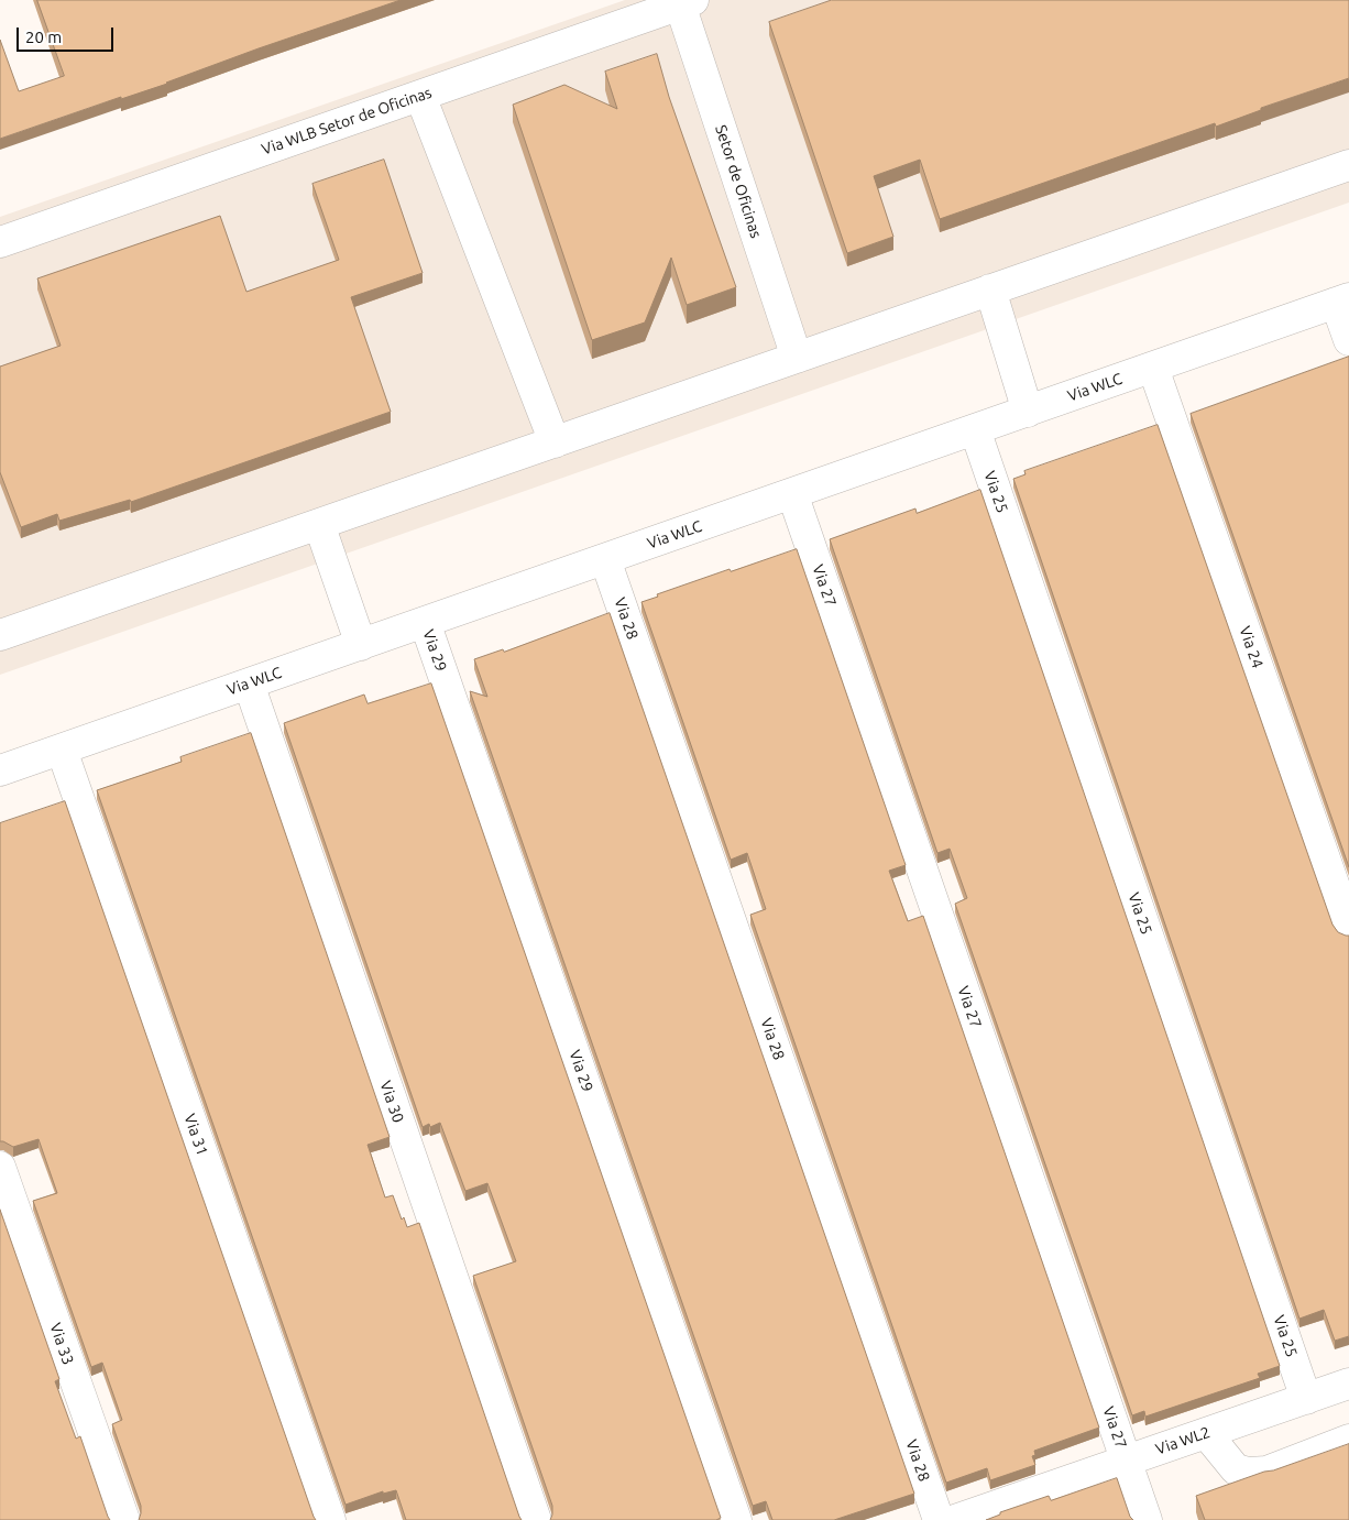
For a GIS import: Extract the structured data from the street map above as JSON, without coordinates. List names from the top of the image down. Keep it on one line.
{"streets":{"street":["Via WLB Setor de Oficinas","Setor de Oficinas","Via WLC","Via 25","Via 27","Via 28","Via 24","Via 29","Via 30","Via 31","Via 33","Via WL2"]},"crossings":[["Via WLB Setor de Oficinas","Setor de Oficinas"],["Via WLC","Via 25"],["Via WLC","Via 27"],["Via WLC","Via 28"],["Via WLC","Via 24"],["Via WLC","Via 29"],["Via WLC","Via 30"],["Via WLC","Via 31"],["Via 25","Via WL2"],["Via 27","Via WL2"]],"scale_bar":"20 m"}
